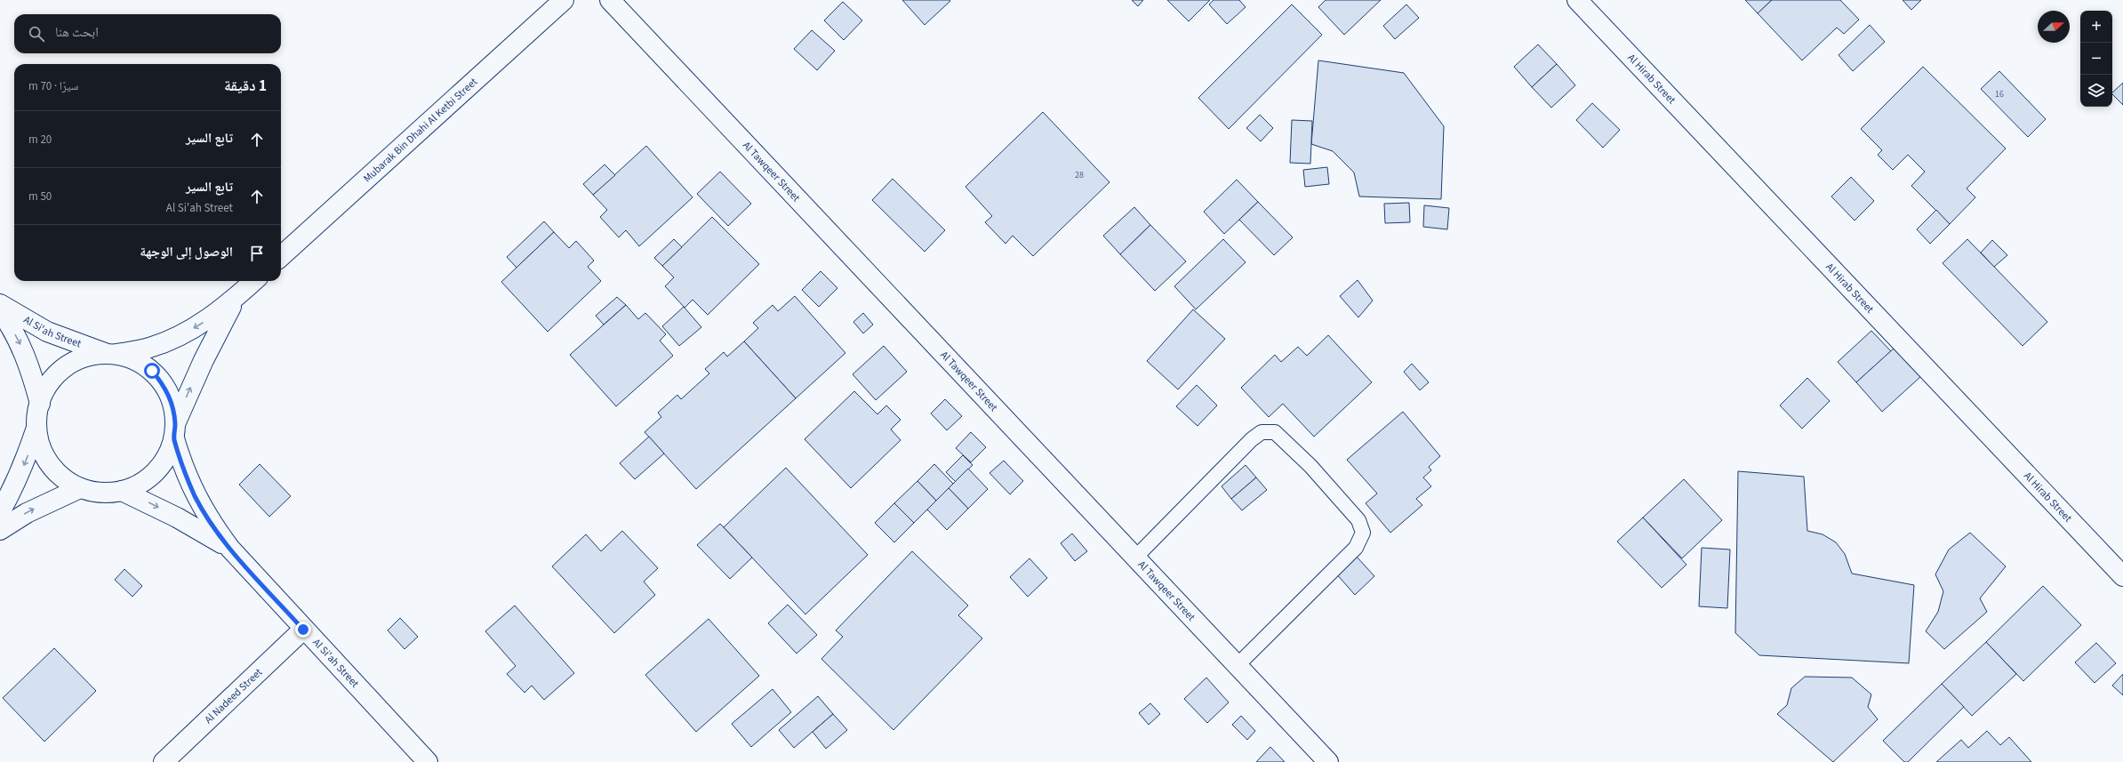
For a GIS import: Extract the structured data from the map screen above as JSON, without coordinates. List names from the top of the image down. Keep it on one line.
{"streets":{"street":["Al Hirab Street","Mubarak Bin Dhahi Al Ketbi Street","Al Tawqeer Street","Al Si'ah Street","Al Nadeed Street"]},"crossings":[["Al Si'ah Street","Al Nadeed Street"]],"house_numbers":["16","28"],"north":"right","page":{"map_buttons":["+","−"],"search":"ابحث هنا","heading":["1 دقيقة","سيرًا · 70 m"],"list":[["تابع السير","20 m"],["تابع السير","Al Si'ah Street","50 m"],"الوصول إلى الوجهة"]}}
